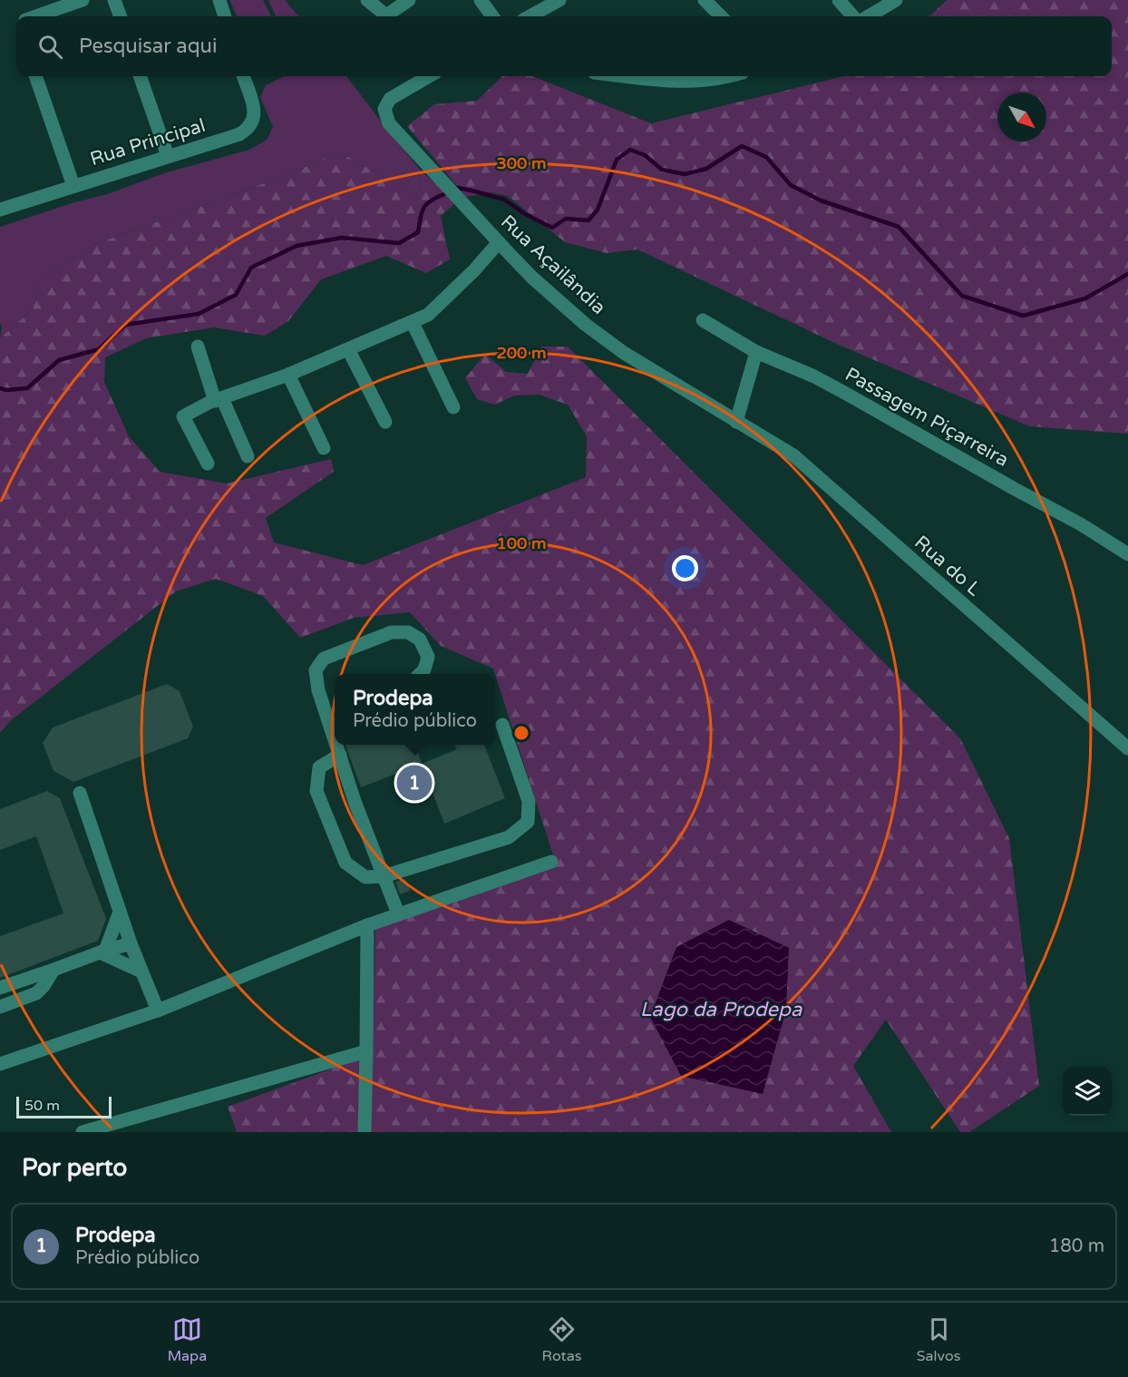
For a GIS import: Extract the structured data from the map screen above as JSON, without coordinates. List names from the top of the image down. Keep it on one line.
{"streets":{"street":["Rua Principal","Rua Açailândia","Passagem Piçarreira","Rua do L"]},"crossings":[["Rua Açailândia","Rua do L"]],"water":["Lago da Prodepa"],"scale_bar":"50 m","north":"bottom right","page":{"search":"Pesquisar aqui","popup":["Prodepa","Prédio público"],"pins":"1","scale":"50 m","heading":"Por perto","list":[{"mark":"1","name":"Prodepa","note":"Prédio público","value":"180 m"}],"nav":["Mapa","Rotas","Salvos"]},"rings":["300 m","200 m","100 m"]}
